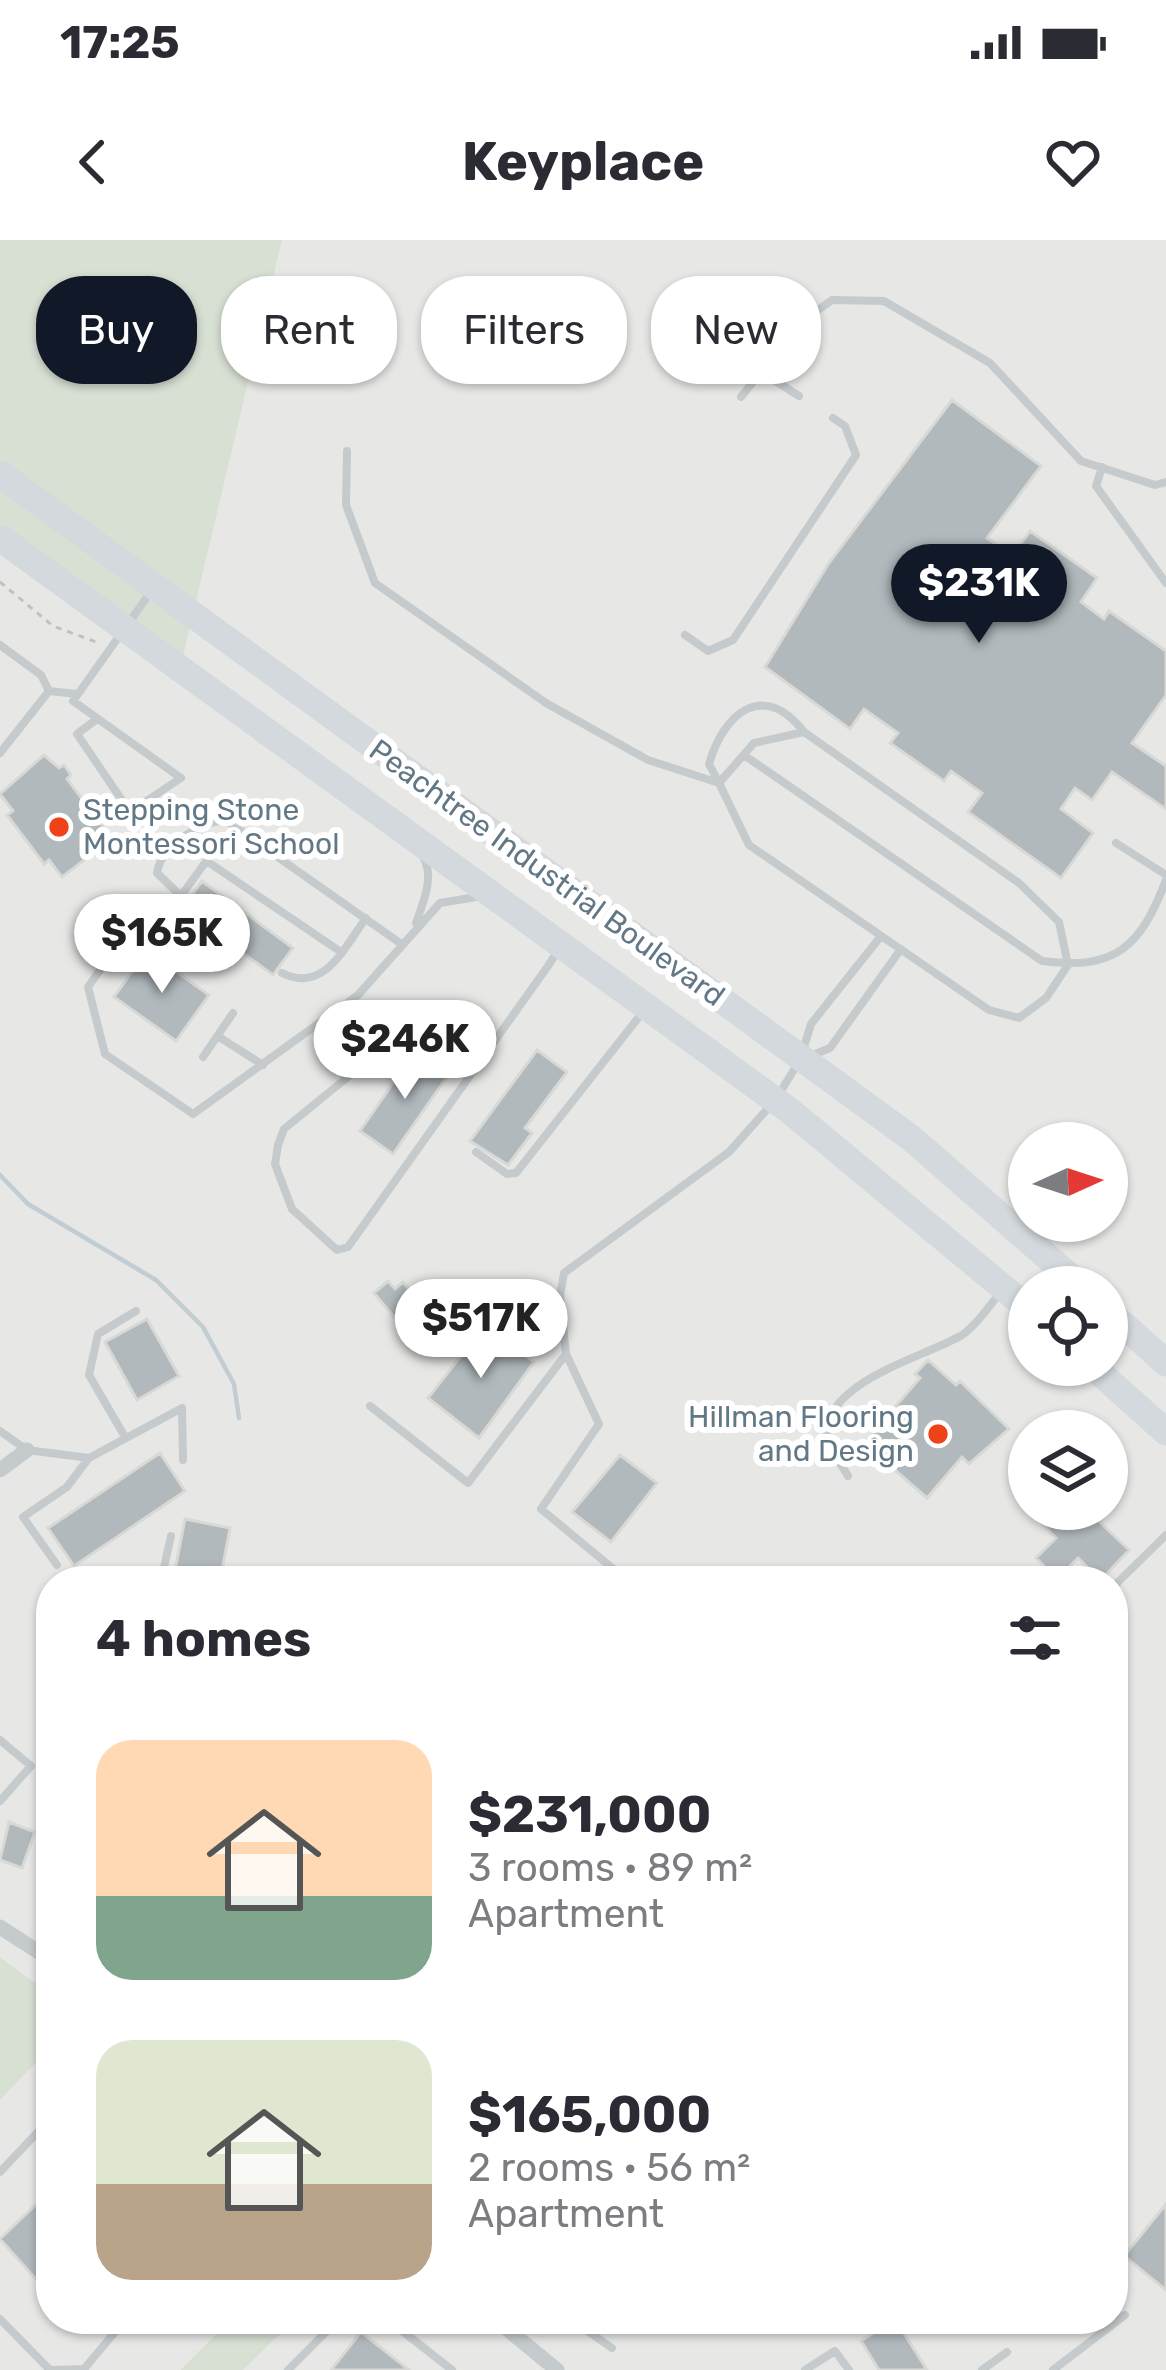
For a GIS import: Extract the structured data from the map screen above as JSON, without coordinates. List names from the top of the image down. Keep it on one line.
{"streets":{"highway":["Peachtree Industrial Boulevard"]},"places":["Stepping Stone Montessori School","Hillman Flooring and Design"],"north":"right","page":{"status":"17:25","header":"Keyplace","chip":["Buy","Rent","Filters","New"],"price":["$231K","$165K","$246K","$517K"],"heading":"4 homes","list":[{"name":"$231,000","note":"3 rooms · 89 m² · Apartment"},{"name":"$165,000","note":"2 rooms · 56 m² · Apartment"}]}}
